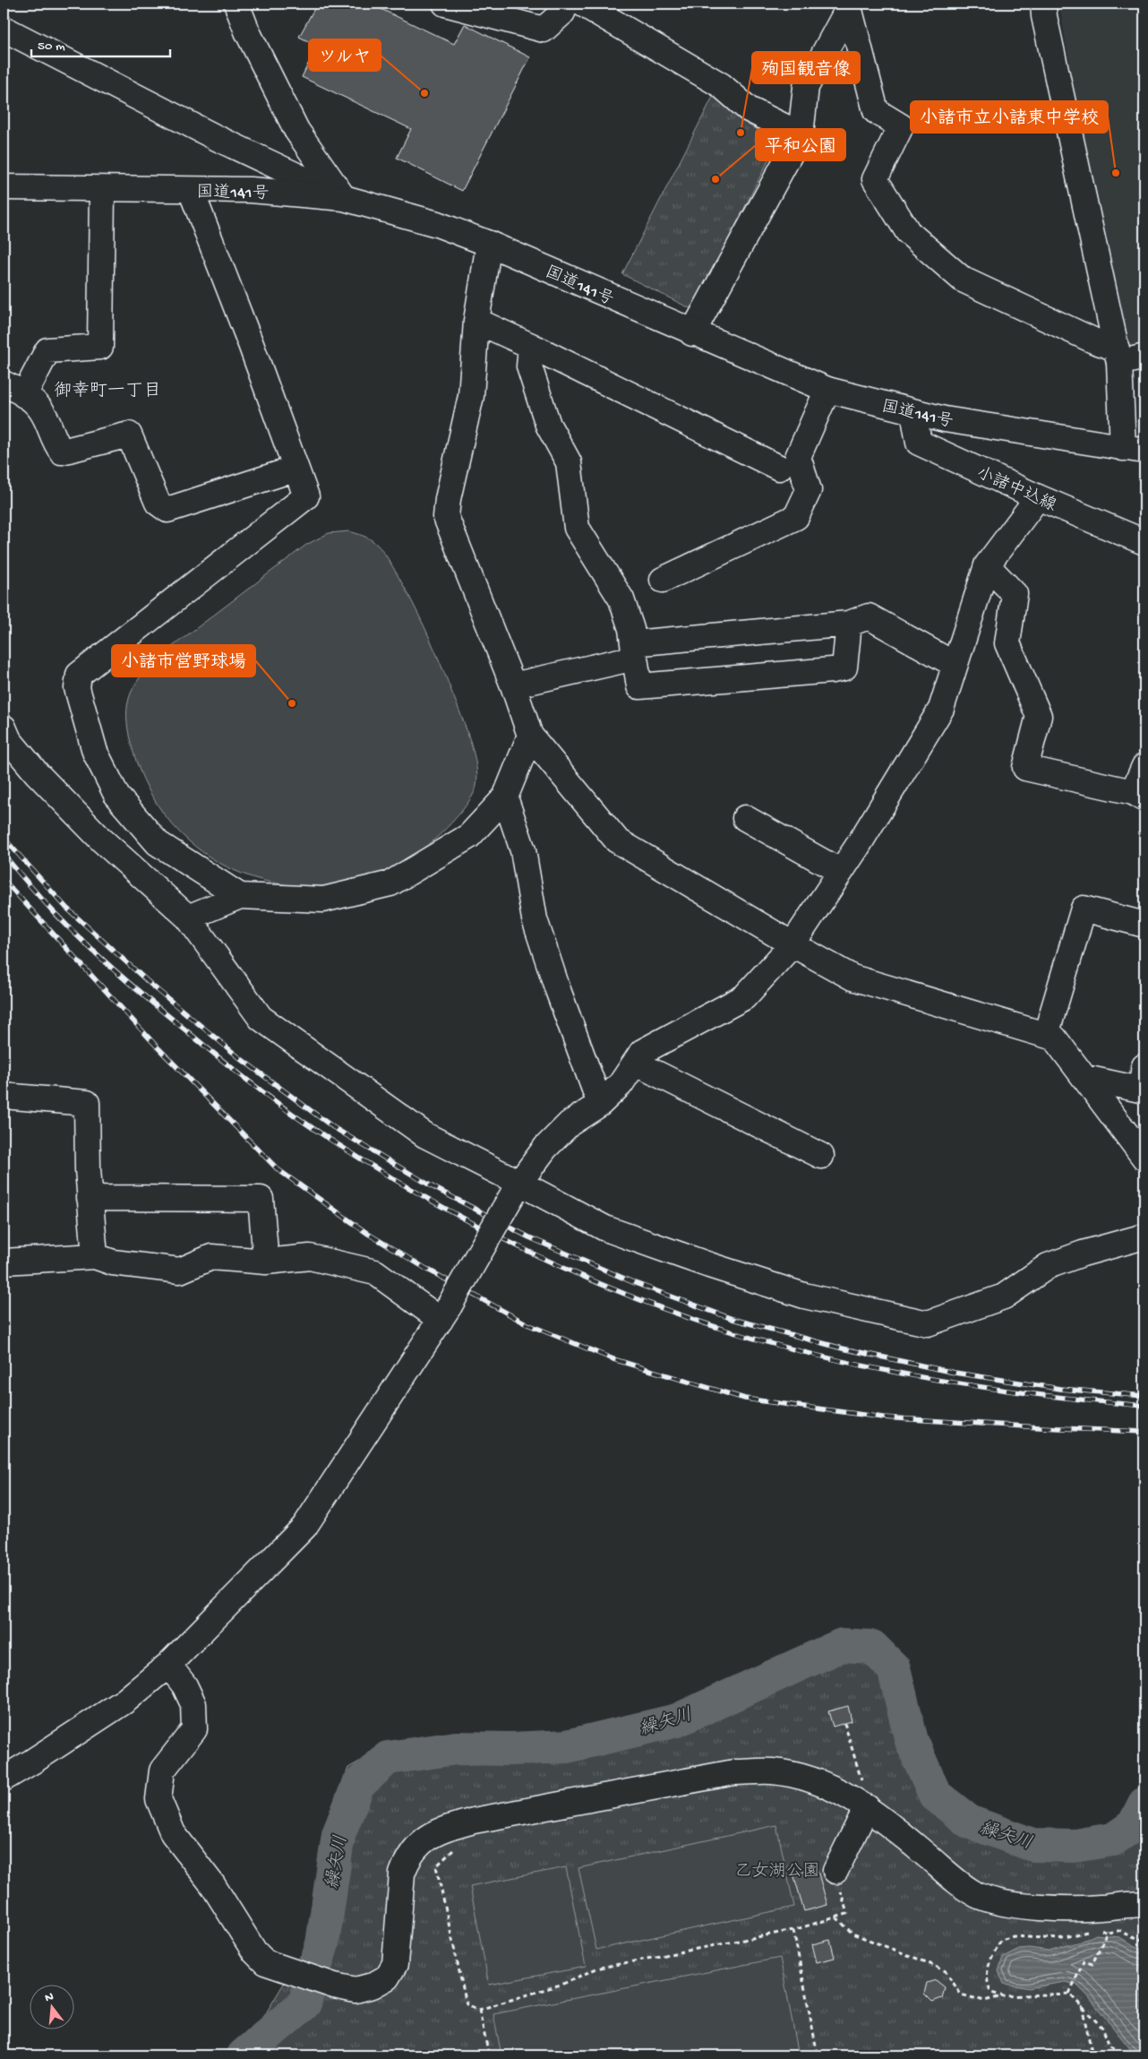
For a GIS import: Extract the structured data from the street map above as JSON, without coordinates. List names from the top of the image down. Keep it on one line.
{"streets":{"main road":["国道141号","小諸中込線"]},"crossings":[["国道141号","小諸中込線"]],"districts":["御幸町一丁目"],"water":["繰矢川"],"parks":["乙女湖公園"],"places":["ツルヤ","殉国観音像","小諸市立小諸東中学校","平和公園","小諸市営野球場"],"scale_bar":"50 m","north":"top"}
